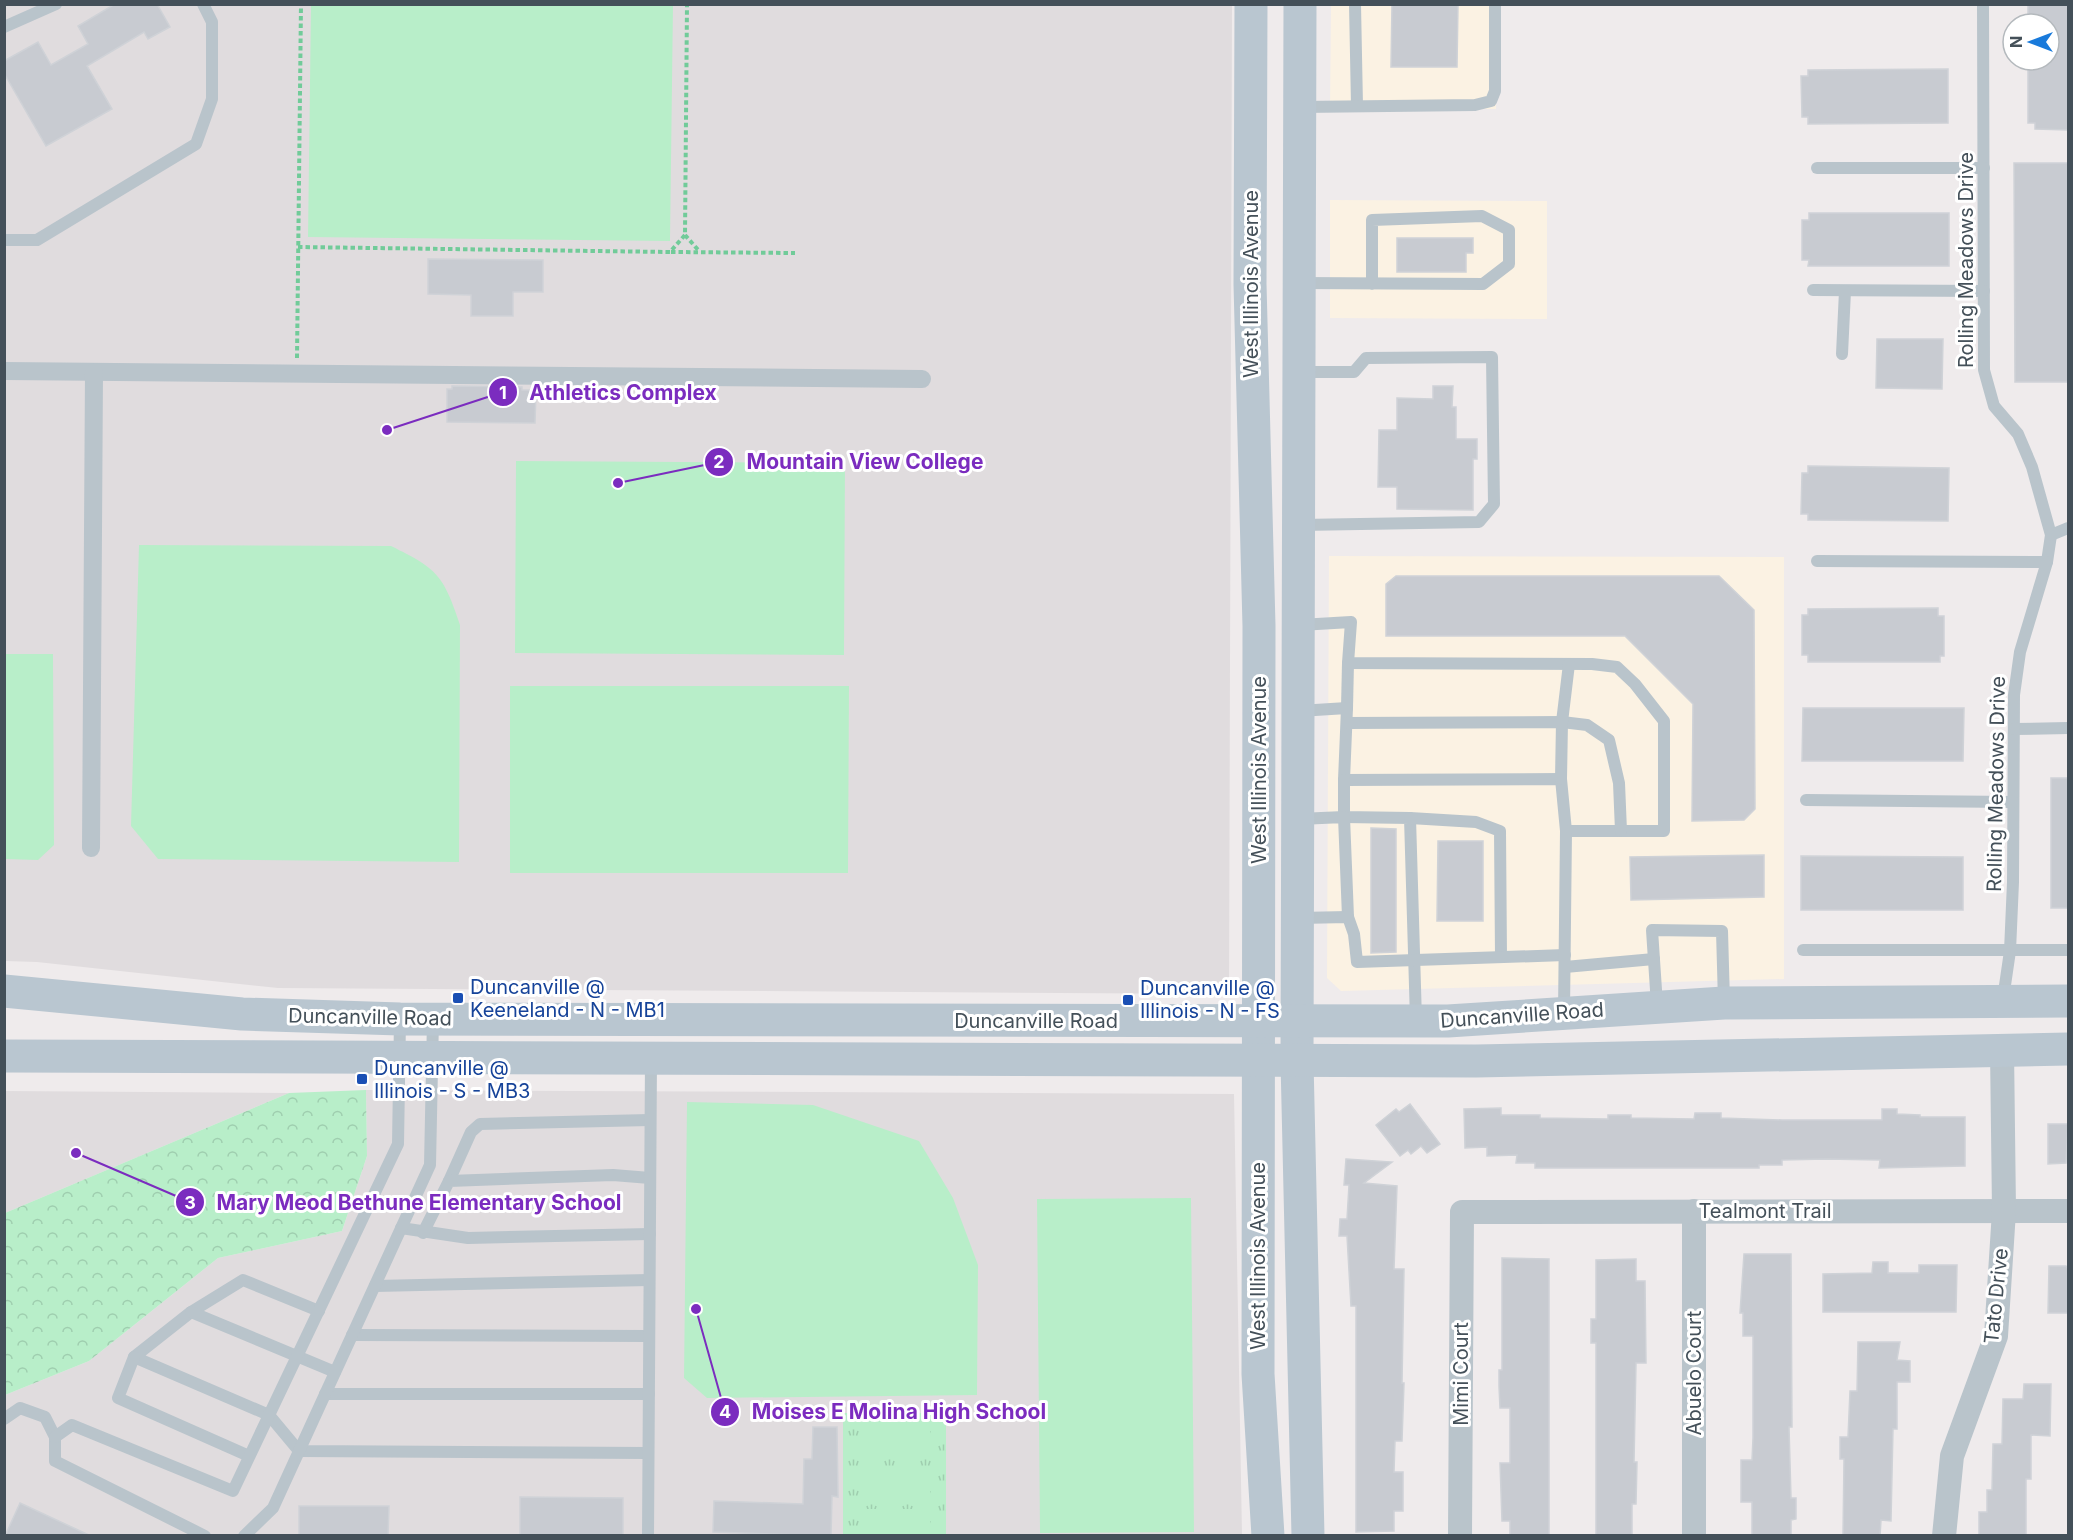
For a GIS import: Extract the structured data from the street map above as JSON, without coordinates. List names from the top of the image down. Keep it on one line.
{"streets":{"main road":["West Illinois Avenue","Duncanville Road"],"street":["Tealmont Trail","Tato Drive","Abuelo Court","Mimi Court"],"lane":["Rolling Meadows Drive"]},"crossings":[["Rolling Meadows Drive","Duncanville Road"],["West Illinois Avenue","Duncanville Road"],["Duncanville Road","Tato Drive"],["Tealmont Trail","Tato Drive"],["Tealmont Trail","Abuelo Court"],["Tealmont Trail","Mimi Court"]],"places":{"other":["Athletics Complex","Mountain View College","Mary Meod Bethune Elementary School","Moises E Molina High School"],"transit":["Duncanville @ Keeneland - N - MB1","Duncanville @ Illinois - N - FS","Duncanville @ Illinois - S - MB3"]},"north":"left"}
